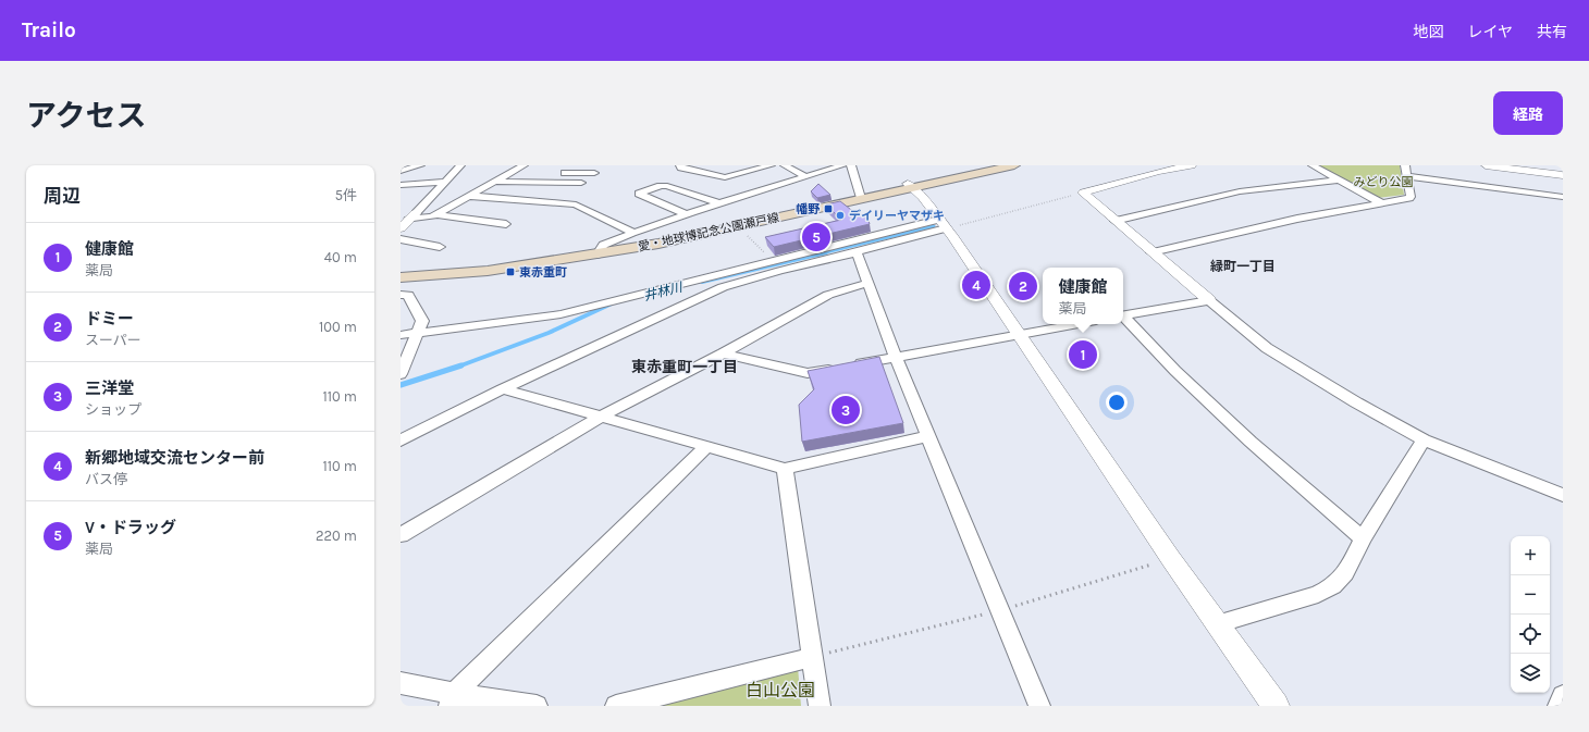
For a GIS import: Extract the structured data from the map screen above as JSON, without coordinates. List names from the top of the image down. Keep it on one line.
{"streets":{"main road":["愛・地球博記念公園瀬戸線"]},"districts":["緑町一丁目","東赤重町一丁目"],"water":["井林川"],"parks":["みどり公園","白山公園"],"places":{"transit":["幡野","東赤重町"],"other":["デイリーヤマザキ"]},"page":{"header":"Trailo","nav":["地図","レイヤ","共有"],"title":"アクセス","buttons":"経路","heading":["周辺","5件"],"pins":["5","4","2","1","3"],"list":[{"mark":"1","name":"健康館","note":"薬局","value":"40 m"},{"mark":"2","name":"ドミー","note":"スーパー","value":"100 m"},{"mark":"3","name":"三洋堂","note":"ショップ","value":"110 m"},{"mark":"4","name":"新郷地域交流センター前","note":"バス停","value":"110 m"},{"mark":"5","name":"V・ドラッグ","note":"薬局","value":"220 m"}],"popup":["健康館","薬局"],"map_buttons":["+","−"]}}
